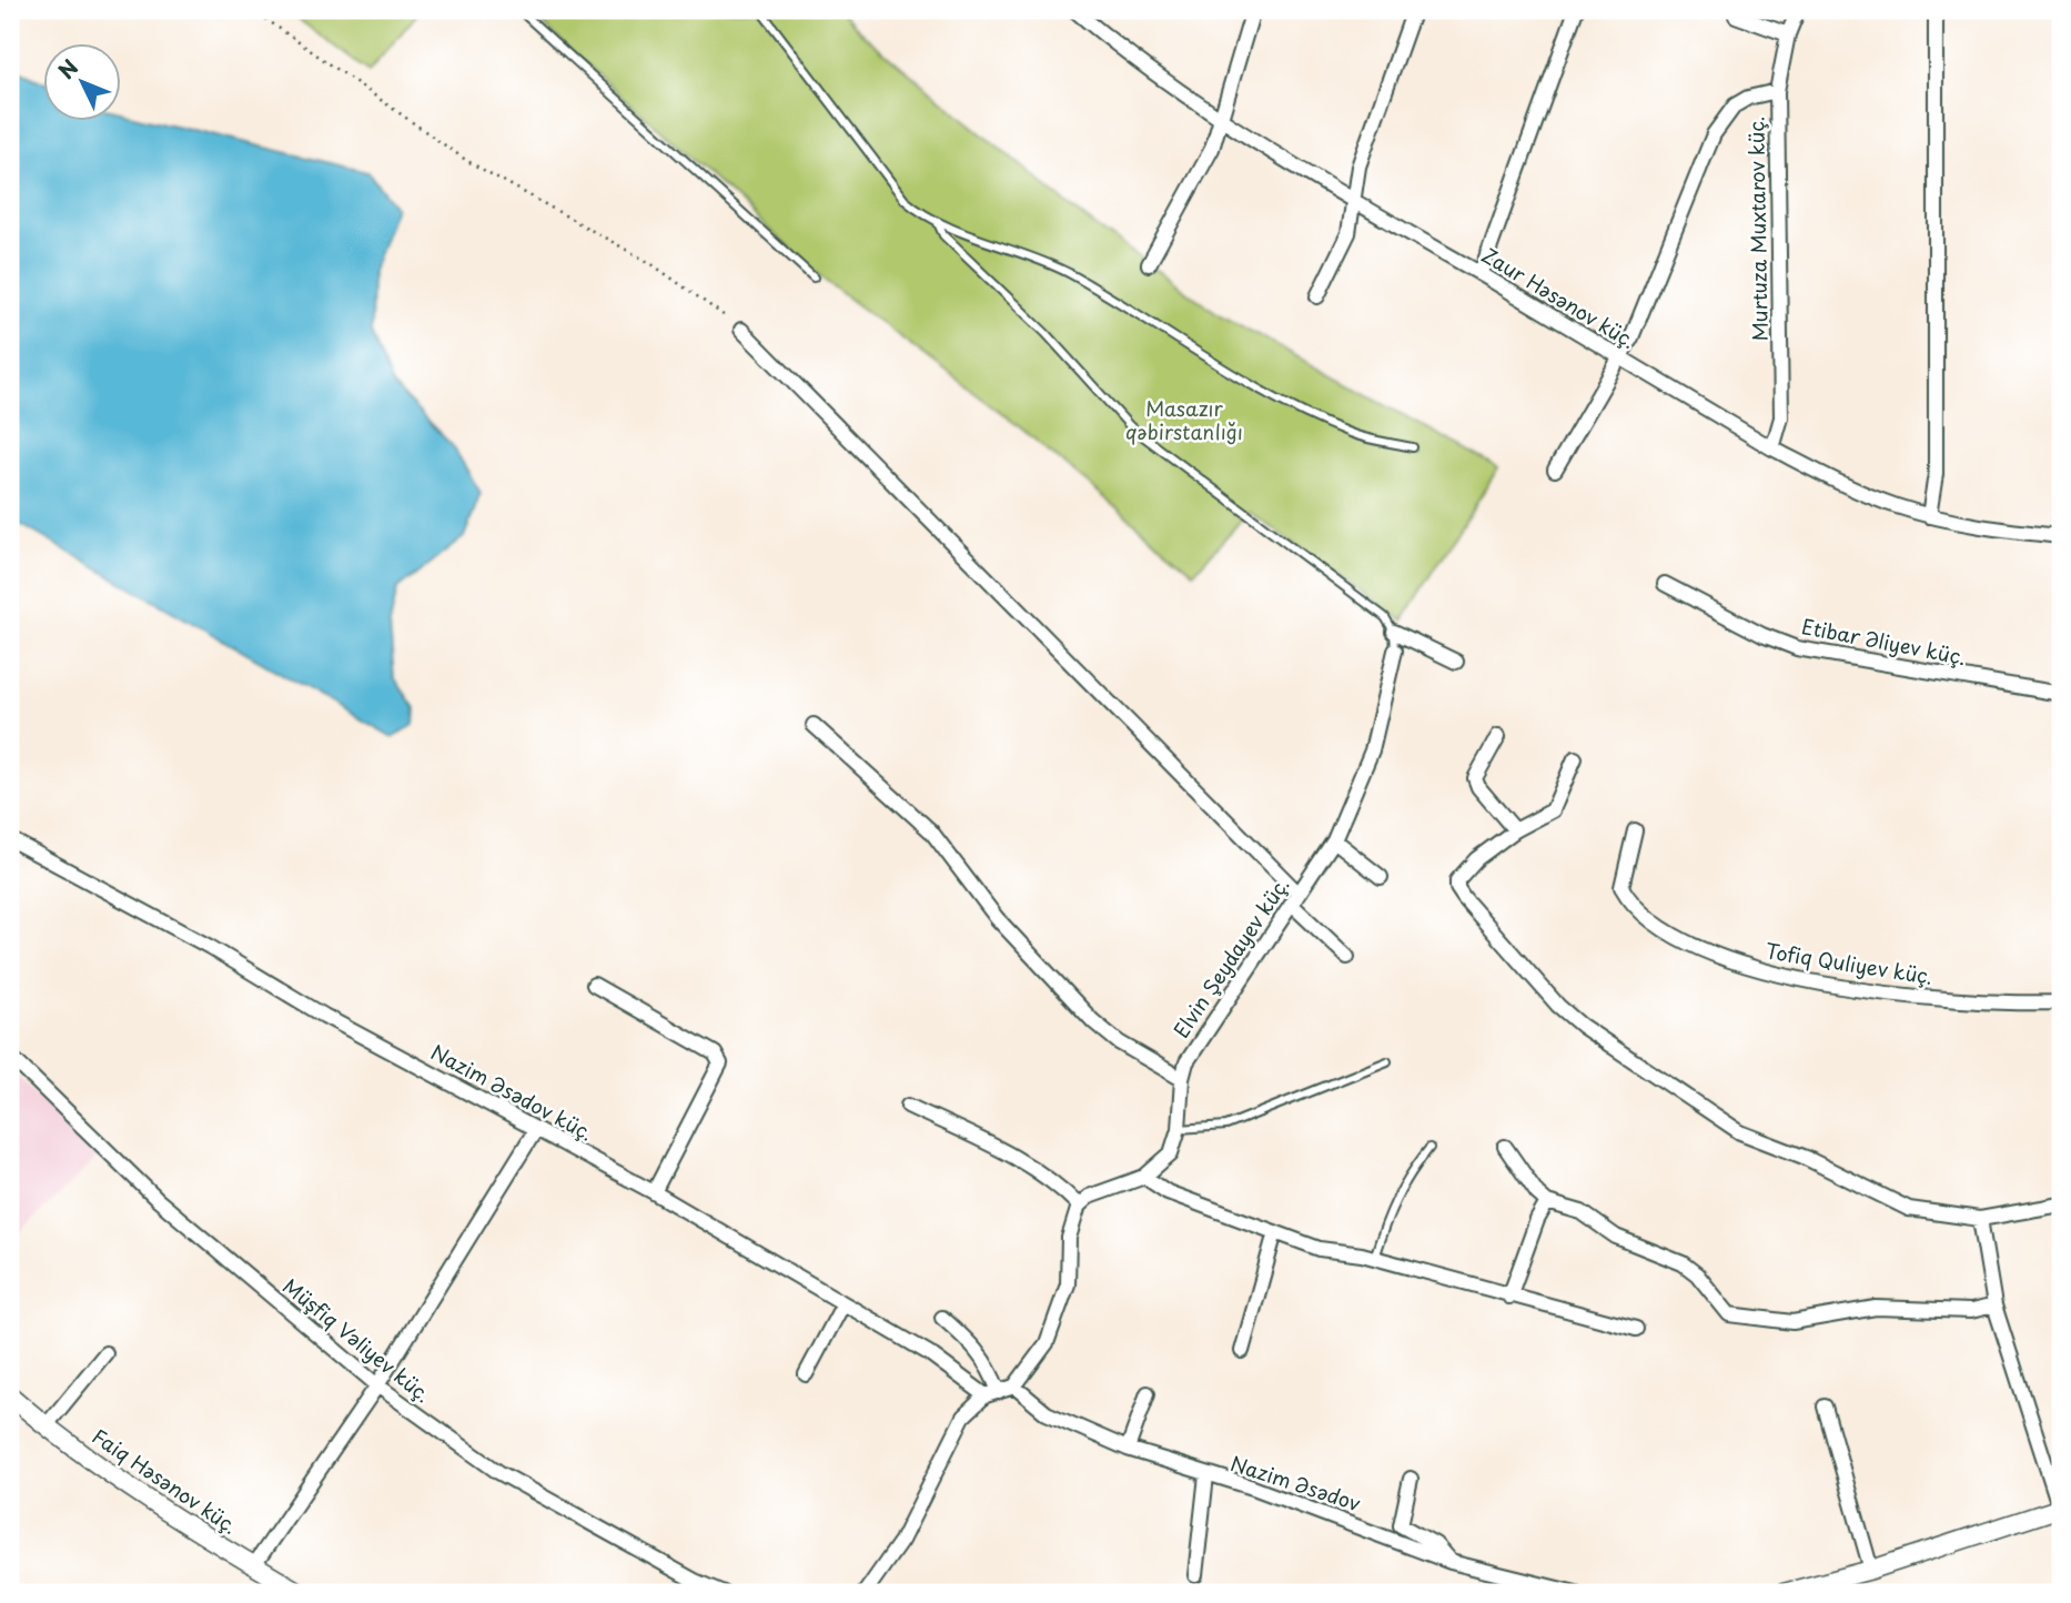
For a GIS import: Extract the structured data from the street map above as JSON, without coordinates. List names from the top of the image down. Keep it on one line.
{"streets":{"street":["Murtuza Muxtarov küç.","Zaur Həsənov küç.","Etibar Əliyev küç.","Elvin Şeydayev küç.","Tofiq Quliyev küç.","Nazim Əsədov küç.","Müşfiq Vəliyev küç.","Faiq Həsənov küç.","Nazim Əsədov"]},"crossings":[["Murtuza Muxtarov küç.","Zaur Həsənov küç."]],"parks":["Masazır qəbirstanlığı"],"north":"top left"}
